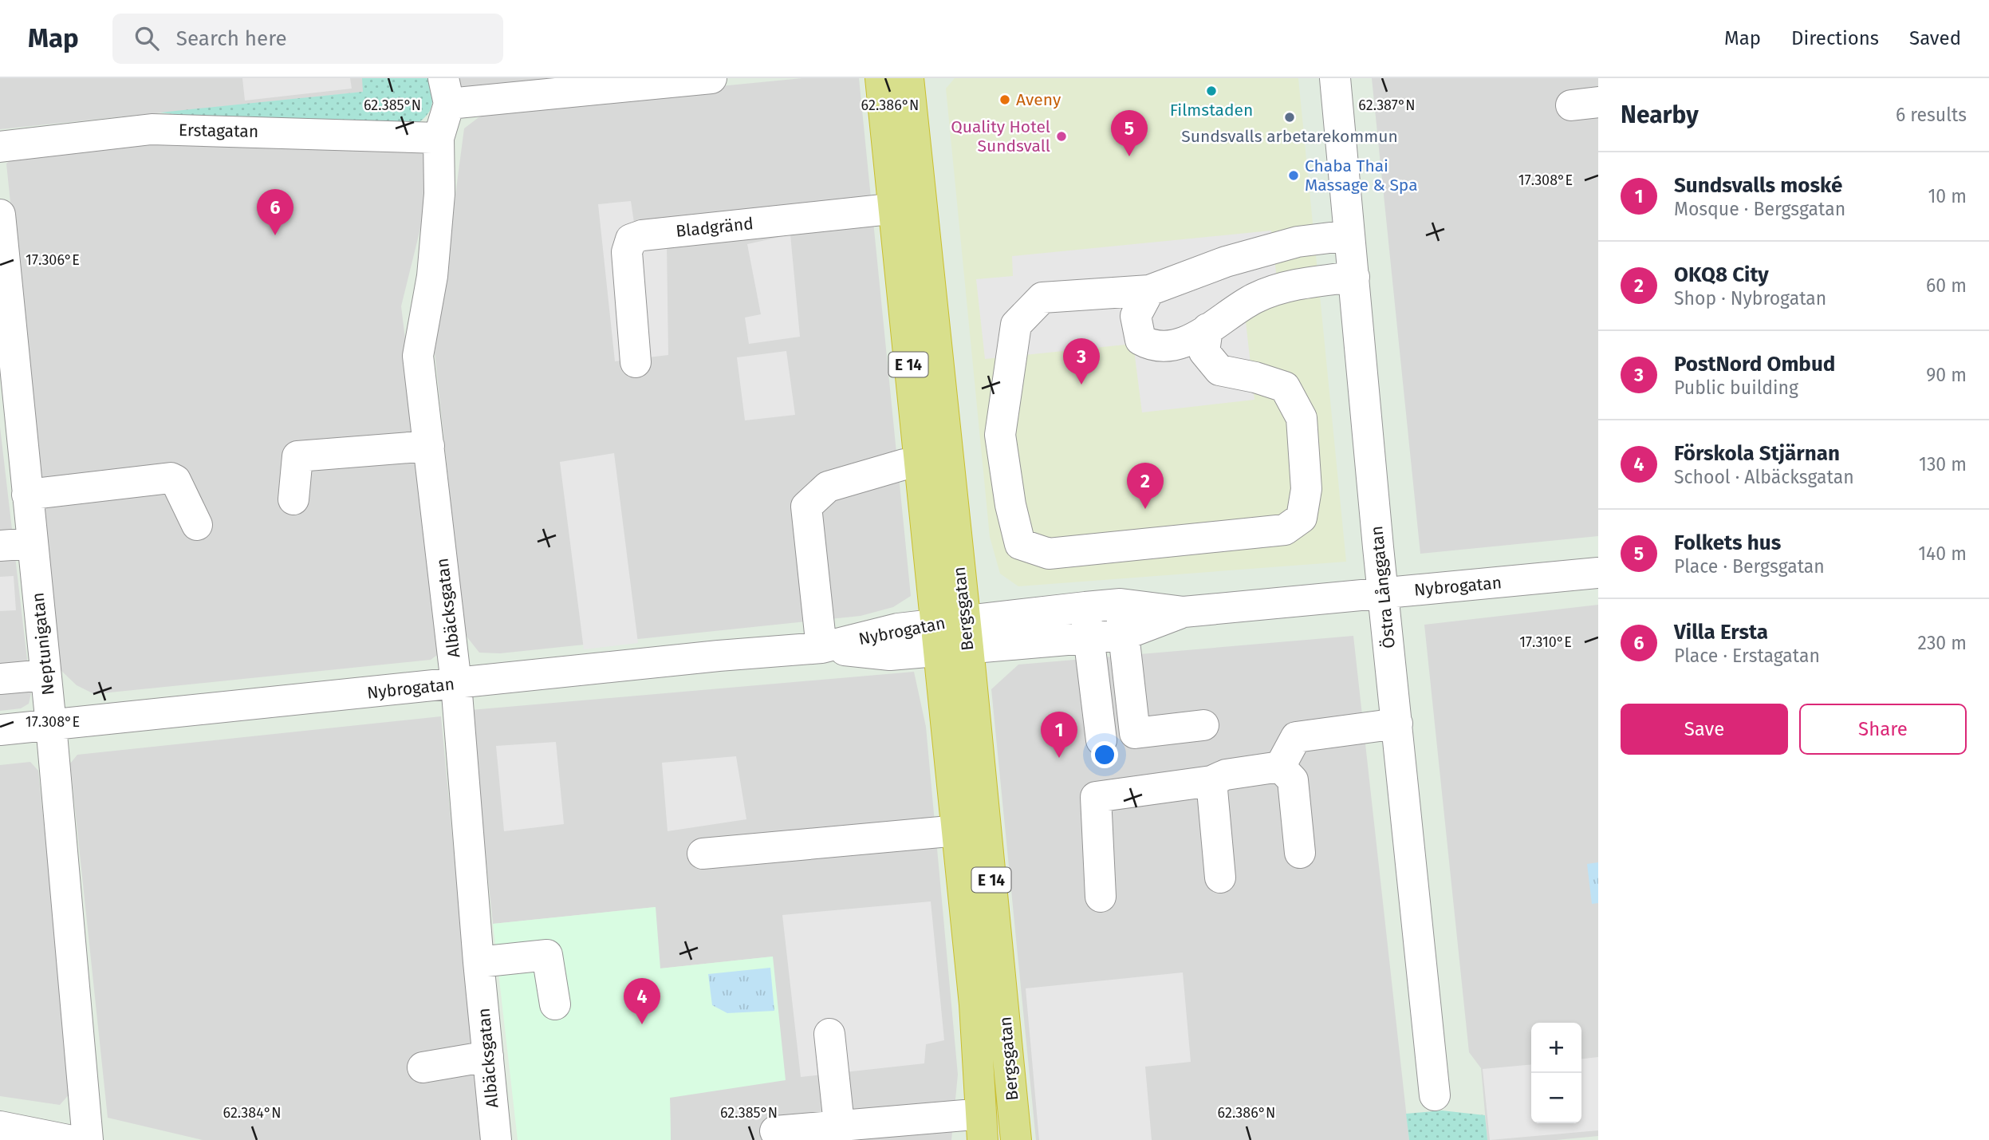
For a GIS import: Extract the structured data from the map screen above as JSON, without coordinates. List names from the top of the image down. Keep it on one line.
{"streets":{"highway":["E 14","Bergsgatan"],"street":["Erstagatan","Bladgränd","Nybrogatan","Östra Långgatan","Albäcksgatan","Neptunigatan"]},"crossings":[["Erstagatan","Albäcksgatan"],["Bladgränd","Bergsgatan"],["Nybrogatan","Östra Långgatan"],["Nybrogatan","Albäcksgatan"],["Nybrogatan","Bergsgatan"],["Nybrogatan","Neptunigatan"]],"places":["Filmstaden","Aveny","Sundsvalls arbetarekommun","Quality Hotel Sundsvall","Chaba Thai Massage & Spa"],"page":{"header":"Map","search":"Search here","nav":["Map","Directions","Saved"],"heading":["Nearby","6 results"],"pins":["5","6","3","2","1","4"],"list":[{"mark":"1","name":"Sundsvalls moské","note":"Mosque · Bergsgatan","value":"10 m"},{"mark":"2","name":"OKQ8 City","note":"Shop · Nybrogatan","value":"60 m"},{"mark":"3","name":"PostNord Ombud","note":"Public building","value":"90 m"},{"mark":"4","name":"Förskola Stjärnan","note":"School · Albäcksgatan","value":"130 m"},{"mark":"5","name":"Folkets hus","note":"Place · Bergsgatan","value":"140 m"},{"mark":"6","name":"Villa Ersta","note":"Place · Erstagatan","value":"230 m"}],"buttons":["Save","Share"],"map_buttons":["+","−"]},"coordinates":["62.385°N","62.386°N","62.387°N","17.308°E","17.306°E","17.310°E","62.384°N"]}
